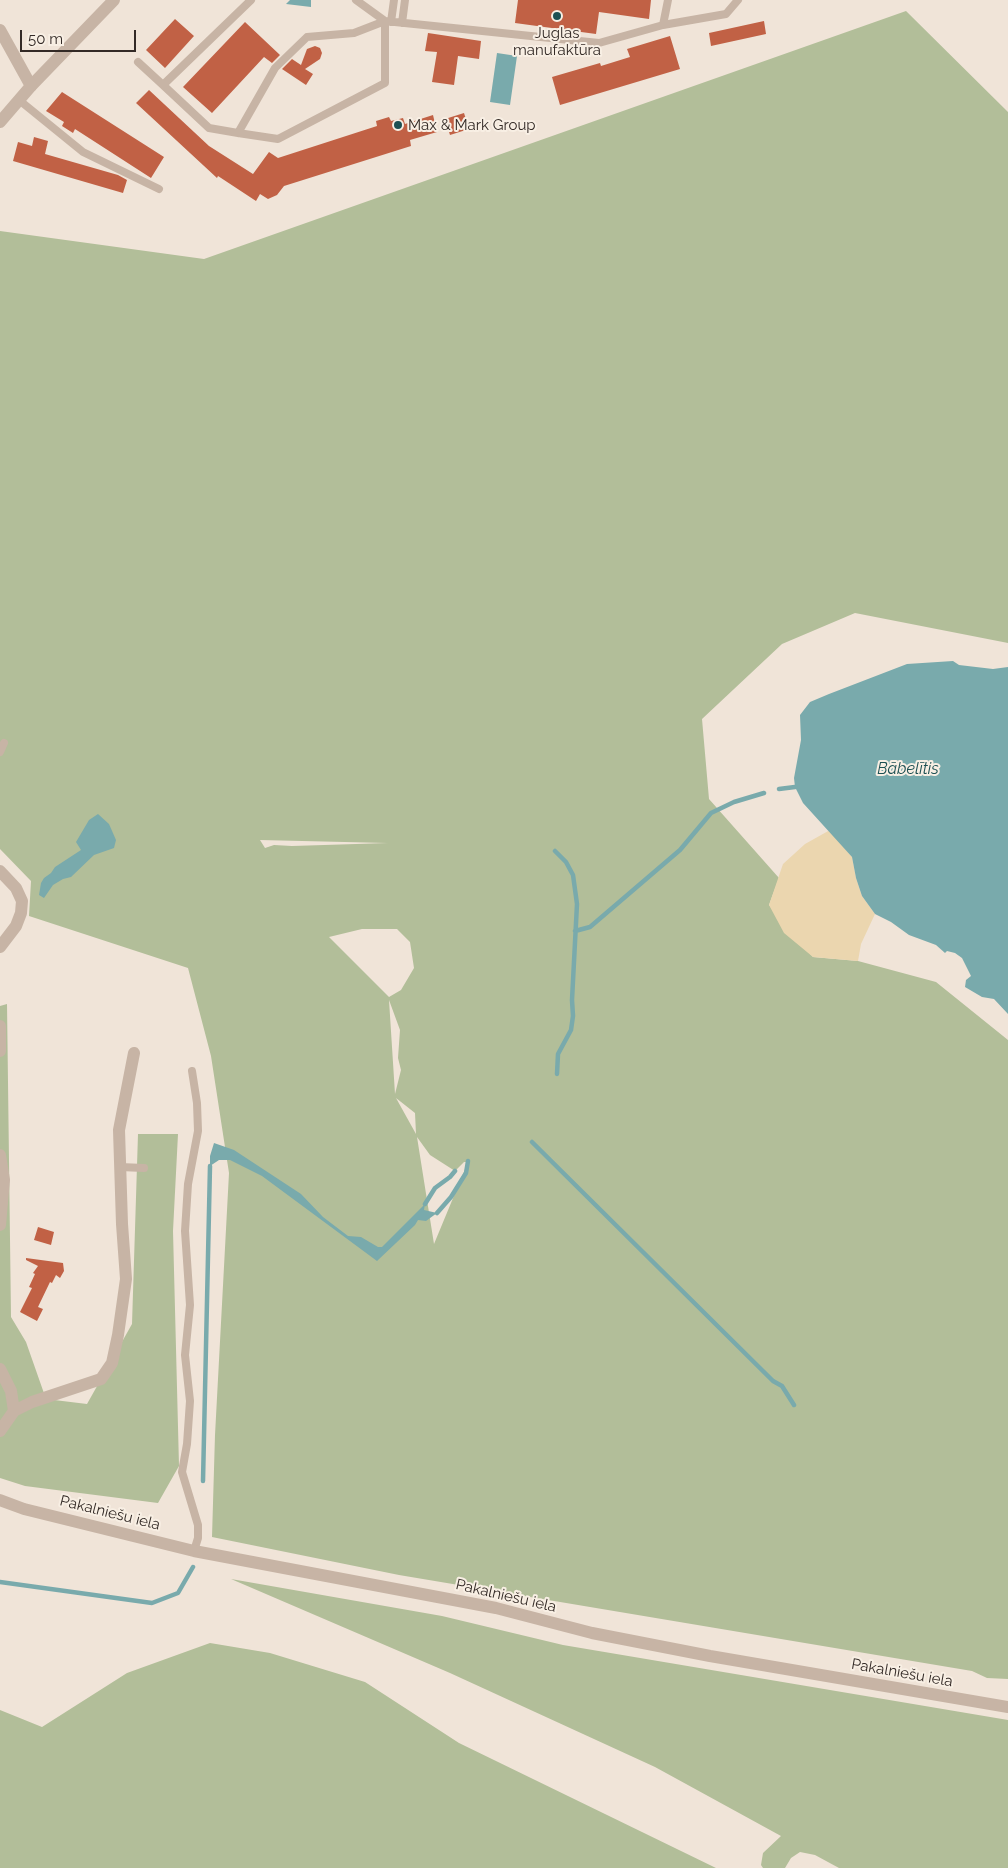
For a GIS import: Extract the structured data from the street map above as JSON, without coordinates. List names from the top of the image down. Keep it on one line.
{"streets":{"street":["Pakalniešu iela"]},"water":["Bābelītis"],"places":["Juglas manufaktūra","Max & Mark Group"],"scale_bar":"50 m"}
